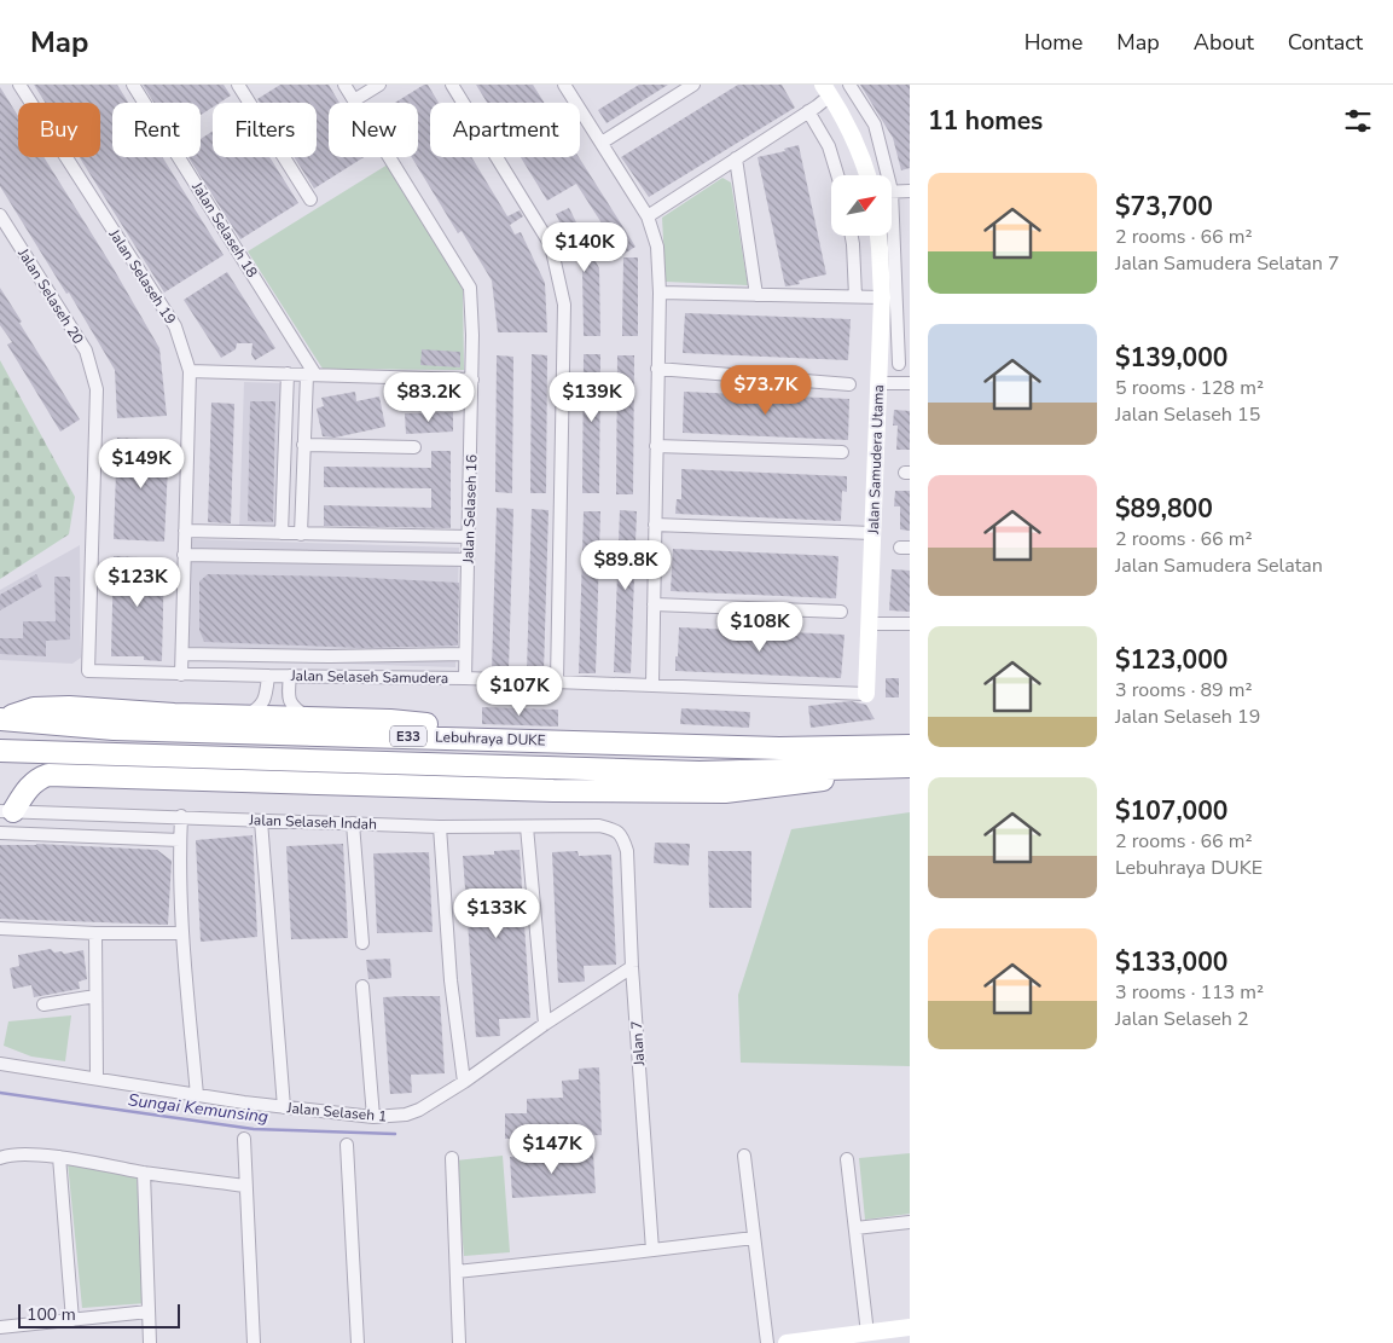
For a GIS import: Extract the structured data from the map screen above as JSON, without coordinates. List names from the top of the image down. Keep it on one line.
{"streets":{"highway":["E33","Lebuhraya DUKE"],"street":["Jalan Selaseh 18","Jalan Selaseh 19","Jalan Selaseh 20","Jalan Samudera Utama","Jalan Selaseh 16","Jalan Selaseh Samudera","Jalan Selaseh Indah","Jalan 7","Jalan Selaseh 1"]},"crossings":[["Jalan Selaseh 19","Jalan Selaseh Samudera"],["Jalan Selaseh 20","Jalan Selaseh Samudera"],["Jalan Samudera Utama","Jalan Selaseh Samudera"],["Jalan Selaseh 16","Jalan Selaseh Samudera"],["Jalan Selaseh Indah","Jalan 7"],["Jalan 7","Jalan Selaseh 1"]],"water":["Sungai Kemunsing"],"scale_bar":"100 m","north":"top right","page":{"header":"Map","nav":["Home","Map","About","Contact"],"heading":"11 homes","chip":["Buy","Rent","Filters","New","Apartment"],"list":[{"name":"$73,700","note":"2 rooms · 66 m² · Jalan Samudera Selatan 7"},{"name":"$139,000","note":"5 rooms · 128 m² · Jalan Selaseh 15"},{"name":"$89,800","note":"2 rooms · 66 m² · Jalan Samudera Selatan"},{"name":"$123,000","note":"3 rooms · 89 m² · Jalan Selaseh 19"},{"name":"$107,000","note":"2 rooms · 66 m² · Lebuhraya DUKE"},{"name":"$133,000","note":"3 rooms · 113 m² · Jalan Selaseh 2"}],"price":["$140K","$73.7K","$83.2K","$139K","$149K","$89.8K","$123K","$108K","$107K","$133K","$147K"],"scale":"100 m"}}
